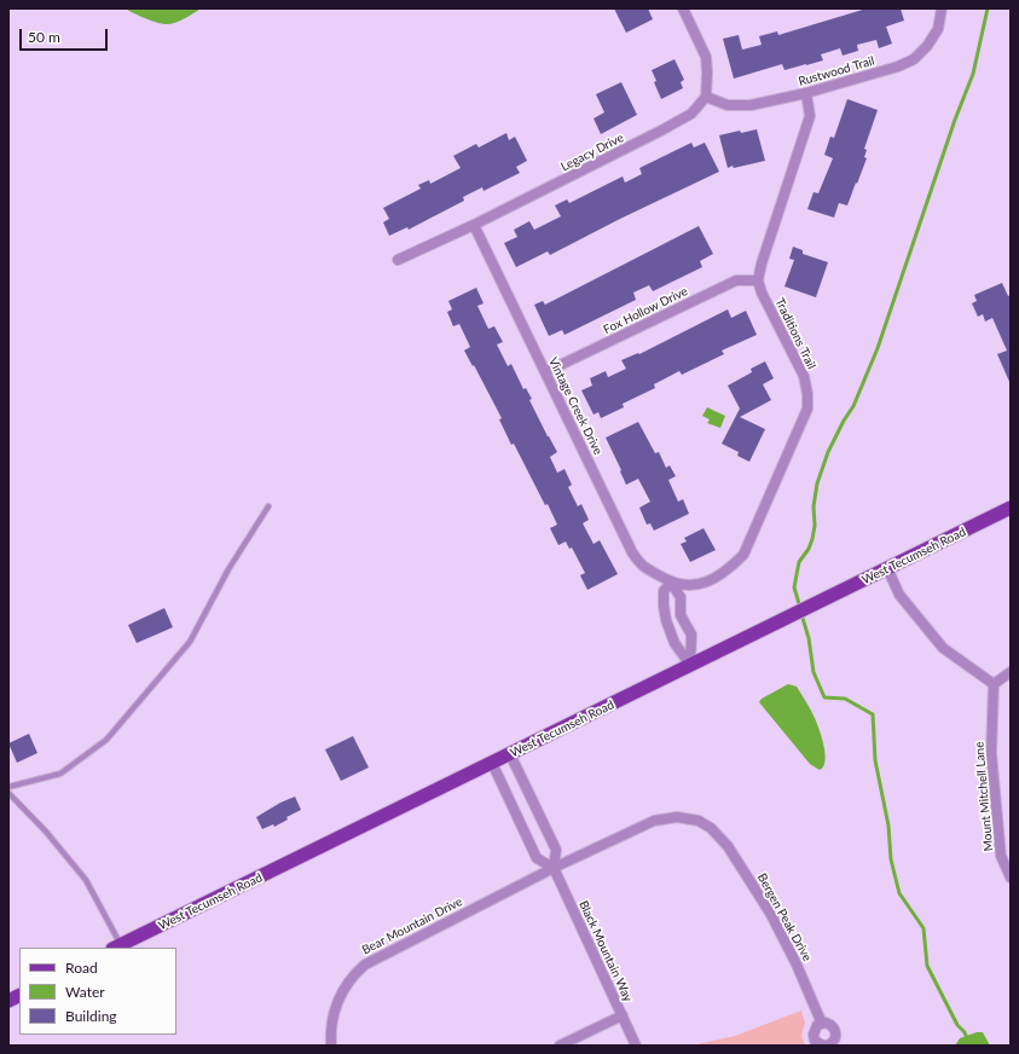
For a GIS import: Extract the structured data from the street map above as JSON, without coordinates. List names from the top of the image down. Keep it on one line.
{"streets":{"main road":["West Tecumseh Road"],"street":["Rustwood Trail","Legacy Drive","Fox Hollow Drive","Traditions Trail","Vintage Creek Drive","Mount Mitchell Lane","Bergen Peak Drive","Bear Mountain Drive","Black Mountain Way"]},"crossings":[["Rustwood Trail","Legacy Drive"],["Legacy Drive","Vintage Creek Drive"],["Fox Hollow Drive","Traditions Trail"],["Fox Hollow Drive","Vintage Creek Drive"],["Traditions Trail","Vintage Creek Drive"],["West Tecumseh Road","Black Mountain Way"],["Bergen Peak Drive","Bear Mountain Drive"],["Bergen Peak Drive","Black Mountain Way"],["Bear Mountain Drive","Black Mountain Way"]],"legend":["Road","Water","Building"],"scale_bar":"50 m"}
